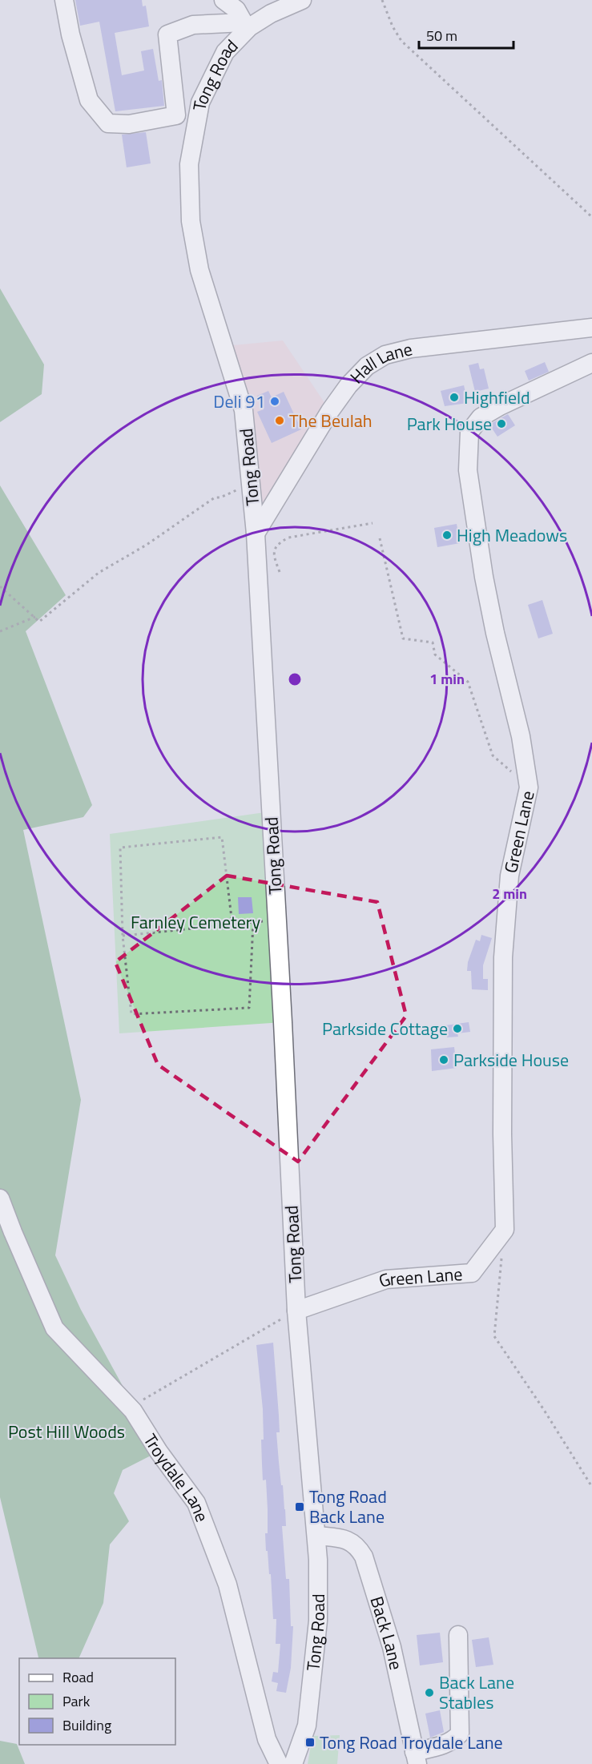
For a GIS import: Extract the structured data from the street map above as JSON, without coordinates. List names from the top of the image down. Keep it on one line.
{"streets":{"street":["Tong Road","Hall Lane","Green Lane","Troydale Lane","Back Lane"]},"crossings":[["Tong Road","Hall Lane"],["Tong Road","Green Lane"],["Tong Road","Back Lane"]],"parks":["Farnley Cemetery","Post Hill Woods"],"places":{"other":["Highfield","Deli 91","The Beulah","Park House","High Meadows","Parkside Cottage","Parkside House","Back Lane Stables"],"transit":["Tong Road Back Lane","Tong Road Troydale Lane"]},"legend":["Road","Park","Building"],"scale_bar":"50 m","rings":["1 min","2 min"]}
